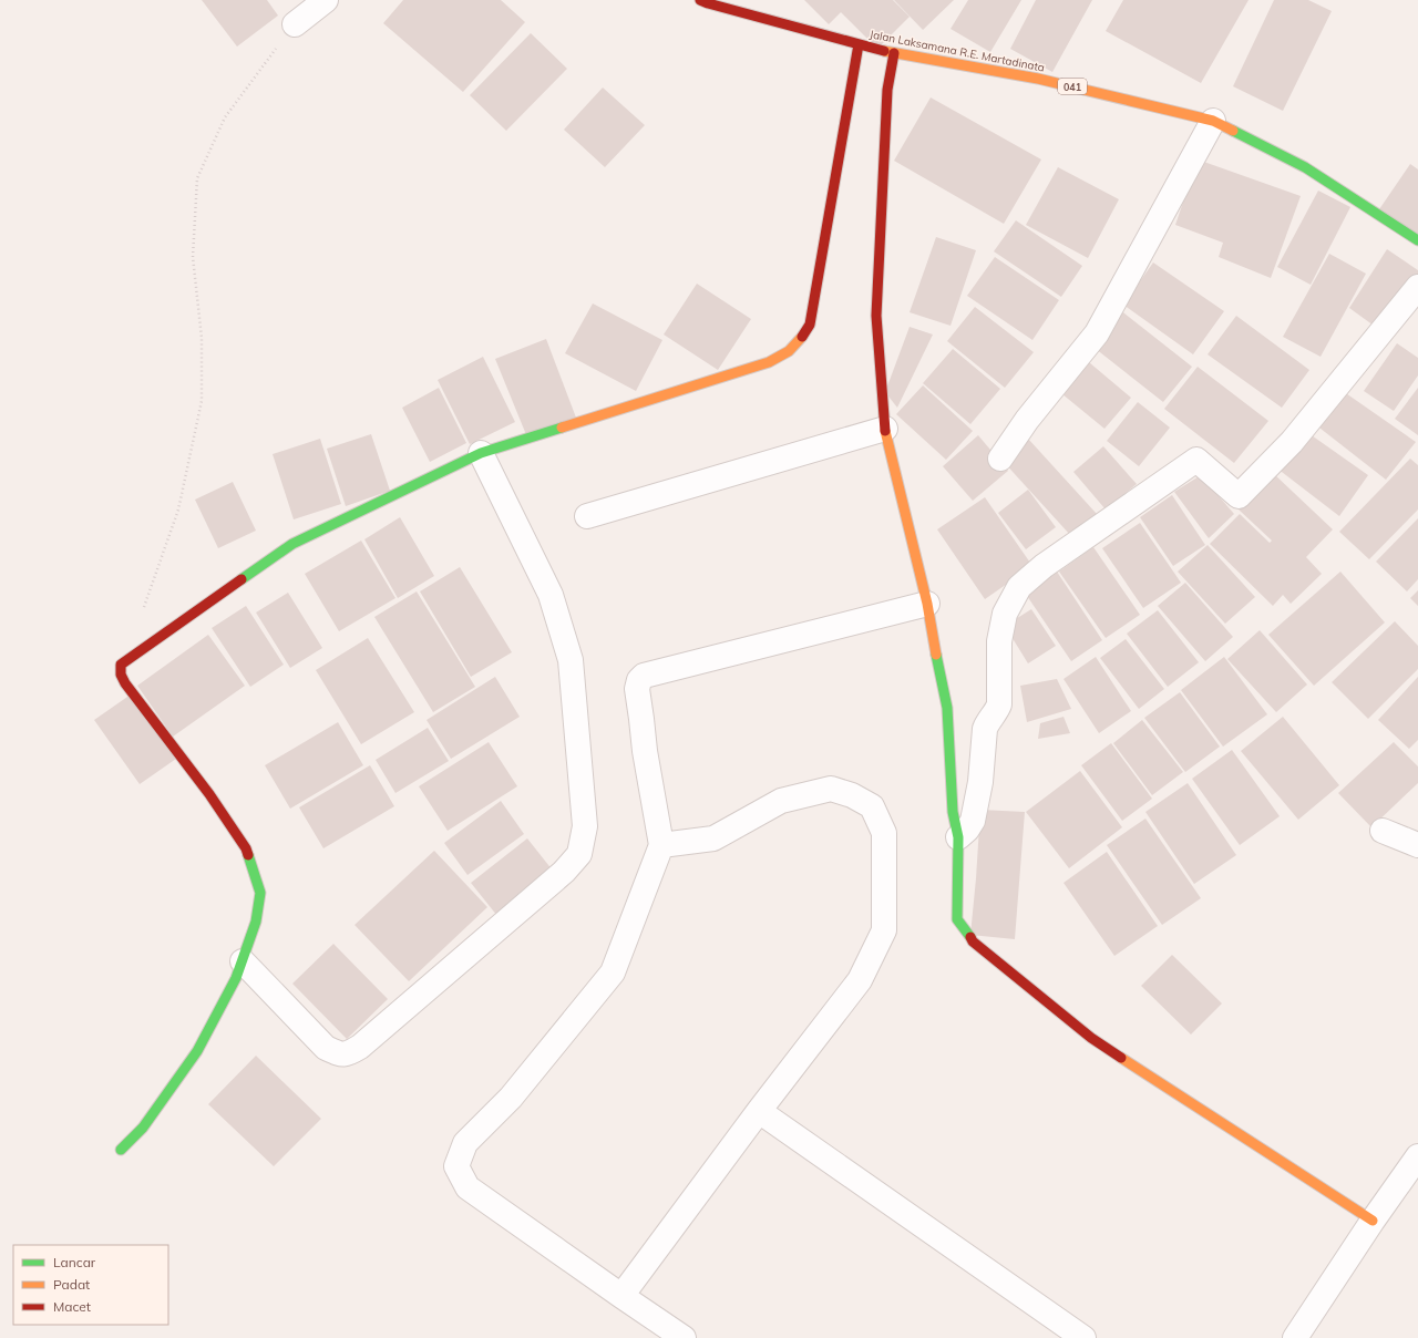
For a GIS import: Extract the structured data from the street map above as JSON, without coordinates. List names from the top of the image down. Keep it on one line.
{"streets":{"street":["Jalan Laksamana R.E. Martadinata","041"]},"legend":["Lancar","Padat","Macet"]}
